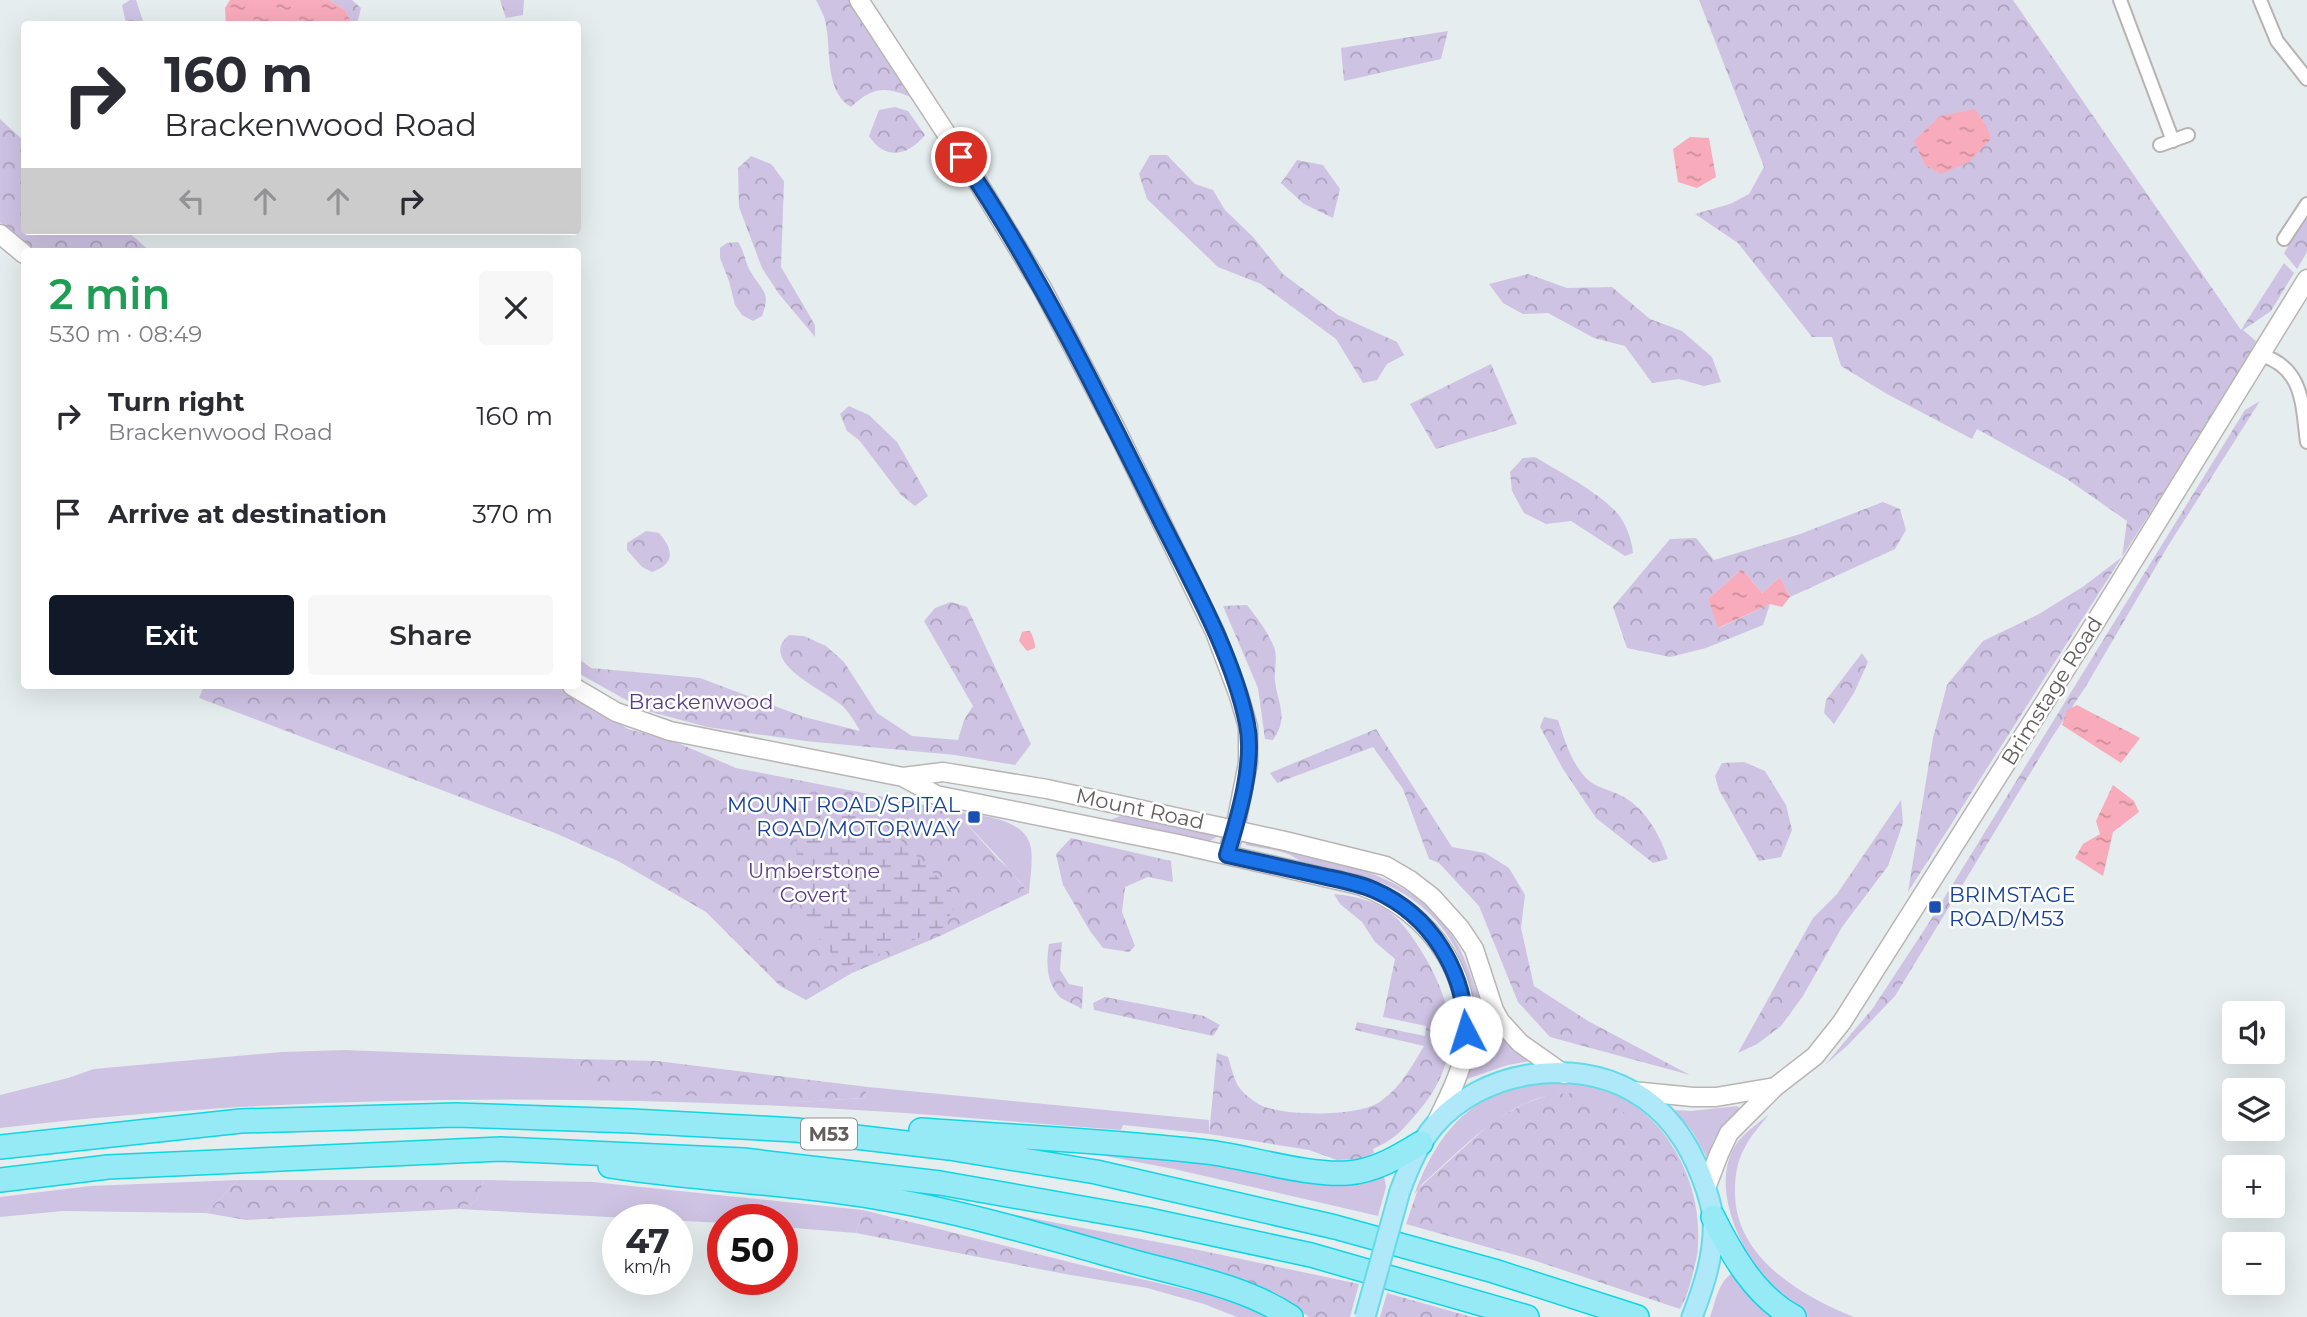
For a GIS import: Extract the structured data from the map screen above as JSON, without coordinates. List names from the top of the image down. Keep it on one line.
{"streets":{"highway":["M53"],"main road":["Brimstage Road","Mount Road"]},"parks":["Brackenwood","Umberstone Covert"],"places":{"transit":["MOUNT ROAD/SPITAL ROAD/MOTORWAY","BRIMSTAGE ROAD/M53"]},"page":{"turn":["160 m","Brackenwood Road"],"heading":["2 min","530 m · 08:49"],"list":[{"name":"Turn right","note":"Brackenwood Road","value":"160 m"},{"name":"Arrive at destination","value":"370 m"}],"buttons":["Exit","Share"],"map_buttons":["+","−"],"speed":"47 km/h","limit":"50"}}
